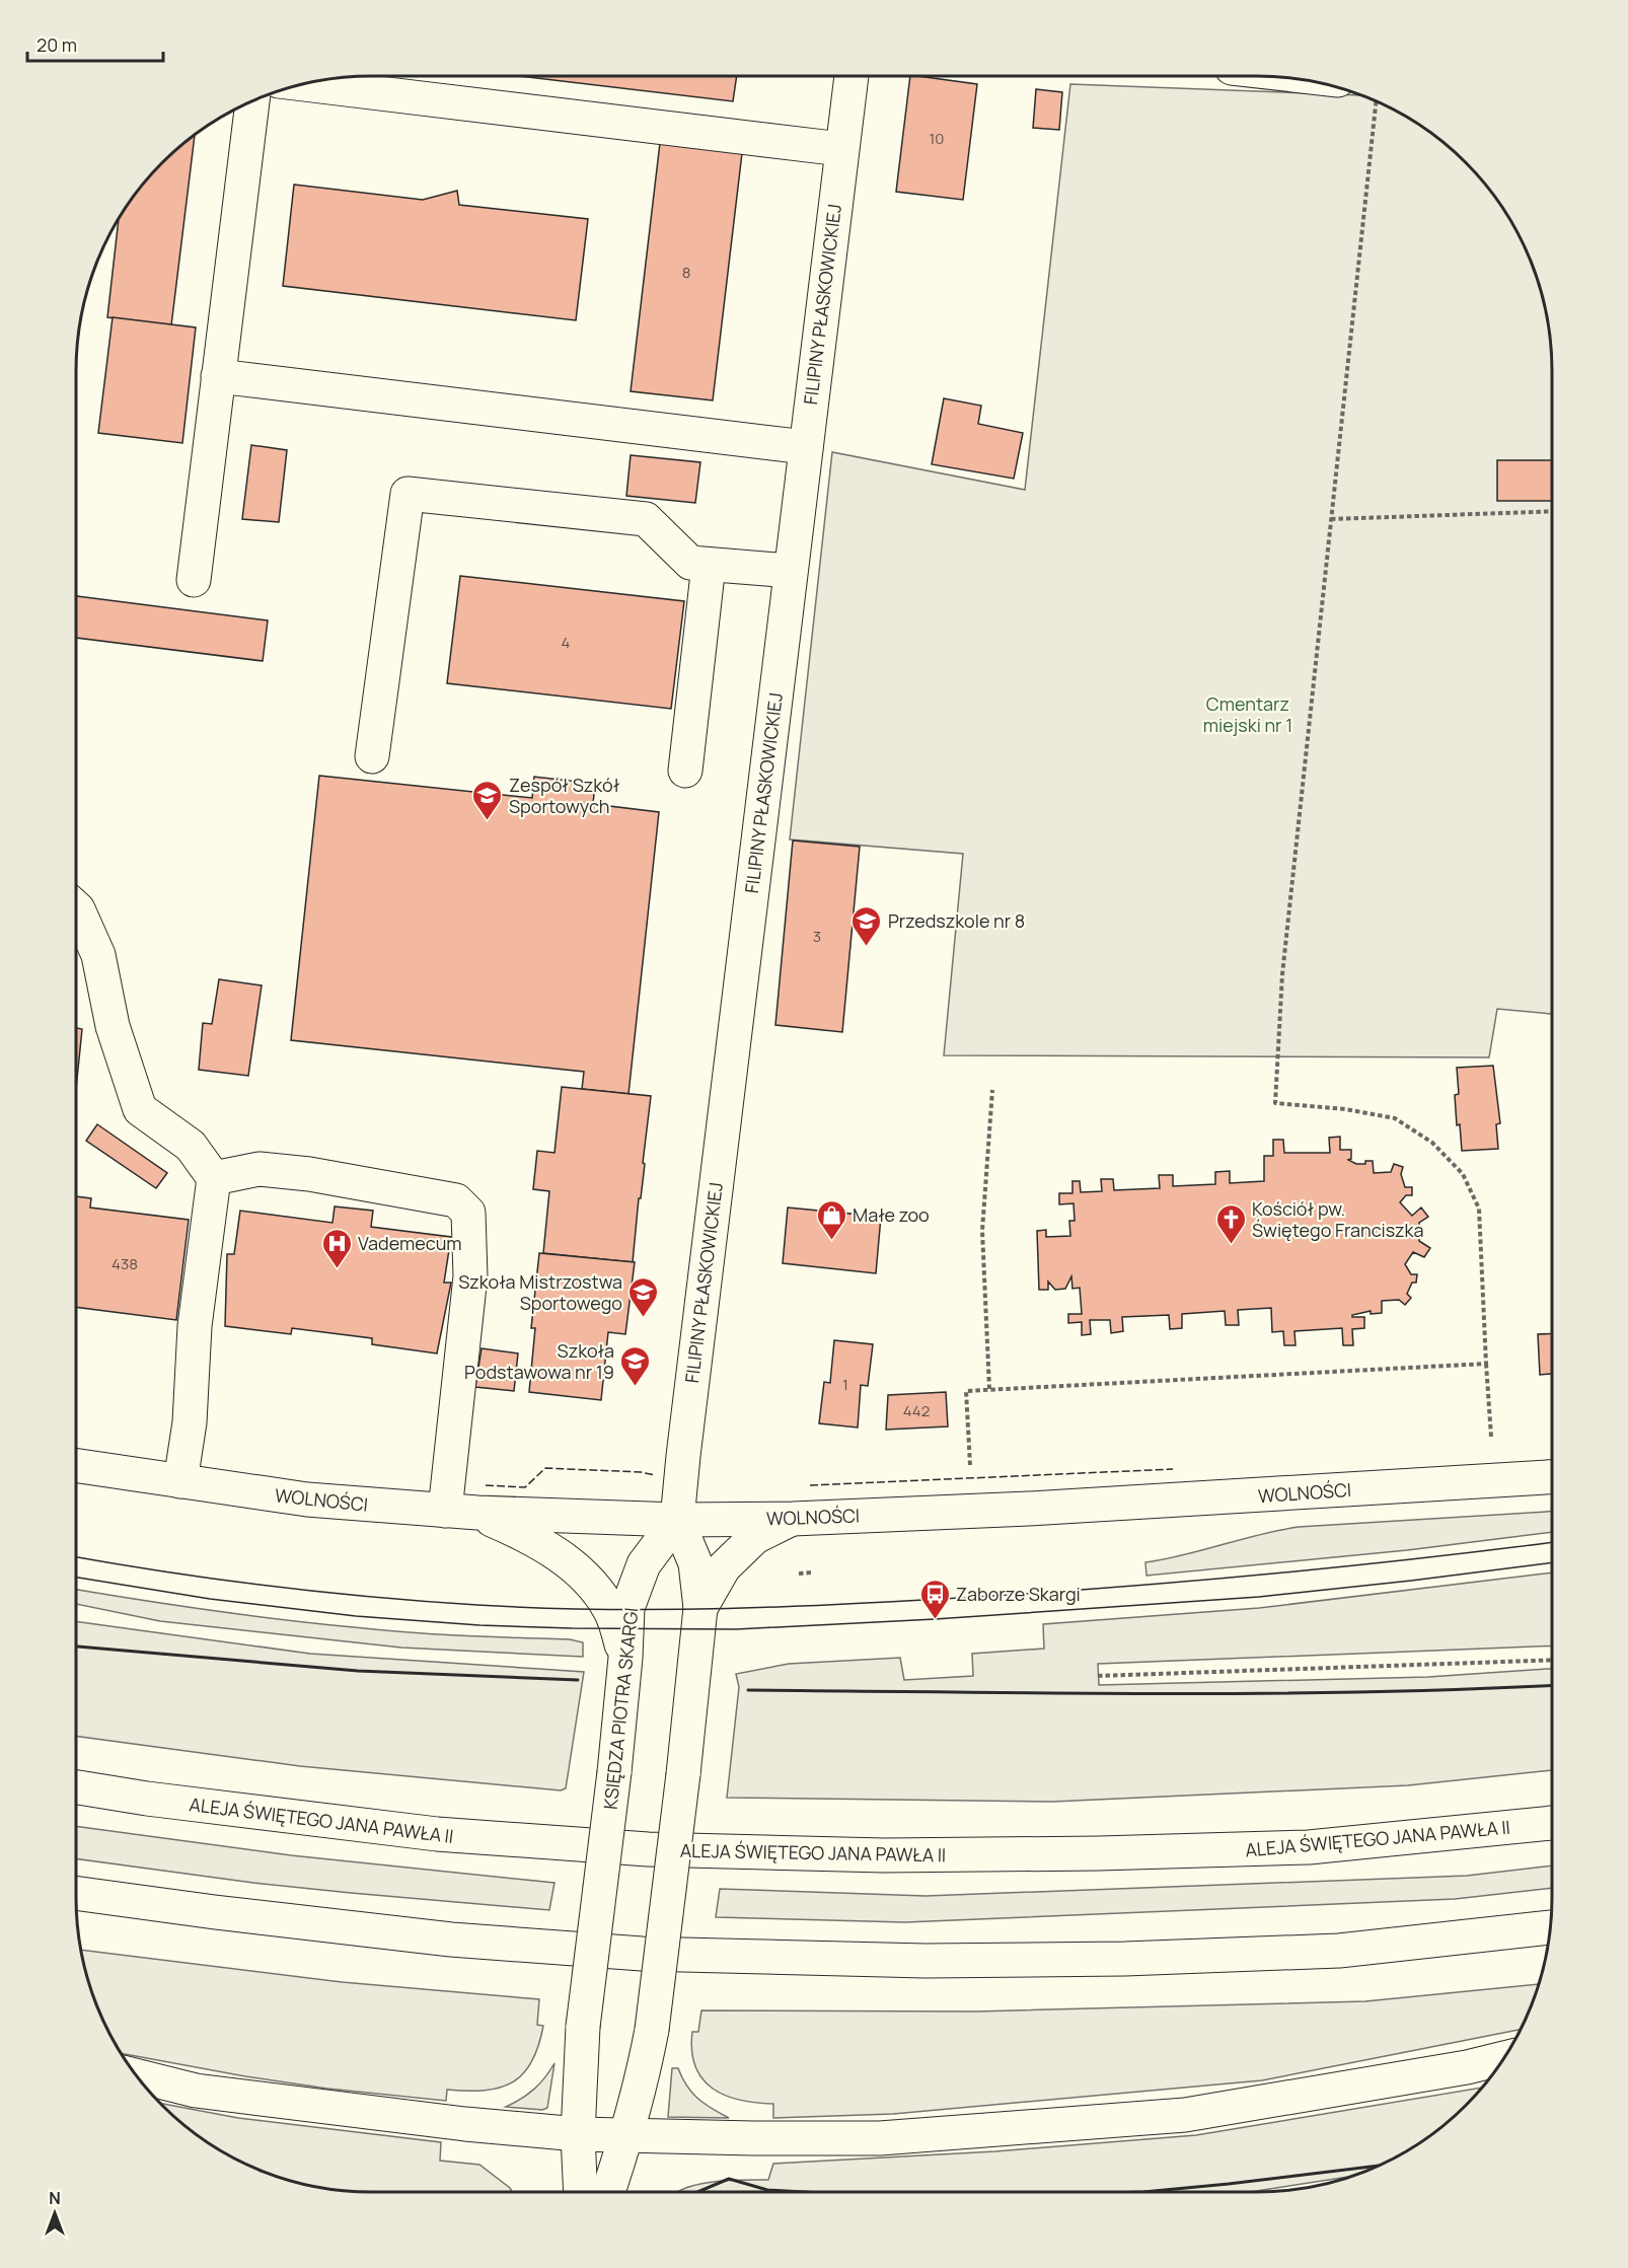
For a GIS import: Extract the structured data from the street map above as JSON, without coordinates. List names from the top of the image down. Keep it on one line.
{"streets":{"street":["FILIPINY PŁASKOWICKIEJ","WOLNOŚCI","KSIĘDZA PIOTRA SKARGI","ALEJA ŚWIĘTEGO JANA PAWŁA II"]},"crossings":[["FILIPINY PŁASKOWICKIEJ","WOLNOŚCI"],["FILIPINY PŁASKOWICKIEJ","KSIĘDZA PIOTRA SKARGI"],["WOLNOŚCI","KSIĘDZA PIOTRA SKARGI"]],"parks":["Cmentarz miejski nr 1"],"places":{"school or university":["Zespół Szkół Sportowych","Przedszkole nr 8","Szkoła Mistrzostwa Sportowego","Szkoła Podstawowa nr 19"],"shop":["Małe zoo"],"church":["Kościół pw. Świętego Franciszka"],"hospital":["Vademecum"],"bus stop":["Zaborze Skargi"]},"house_numbers":["10","8","4","3","438","1","442"],"scale_bar":"20 m","north":"top"}
